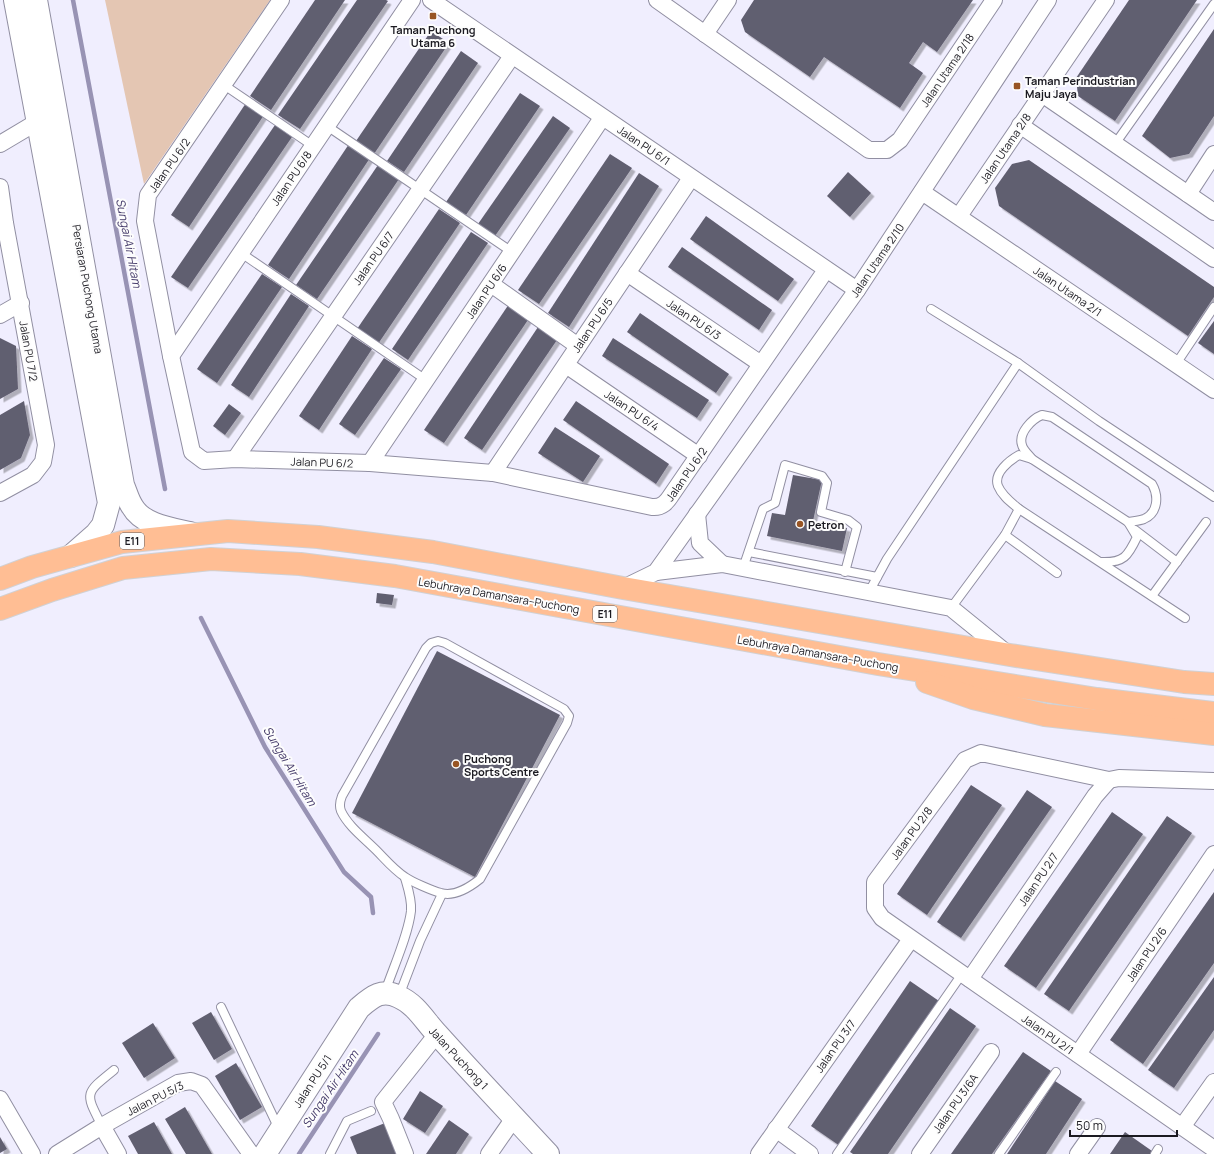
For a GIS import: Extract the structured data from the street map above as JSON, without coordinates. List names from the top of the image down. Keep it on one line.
{"streets":{"highway":["E11","Lebuhraya Damansara–Puchong"],"street":["Jalan Utama 2/18","Jalan PU 6/1","Jalan Utama 2/8","Jalan PU 6/2","Jalan PU 6/8","Jalan PU 6/7","Jalan Utama 2/10","Persiaran Puchong Utama","Jalan PU 6/6","Jalan Utama 2/1","Jalan PU 6/3","Jalan PU 6/5","Jalan PU 7/2","Jalan PU 6/4","Jalan PU 2/8","Jalan PU 2/7","Jalan PU 2/6","Jalan PU 2/1","Jalan PU 3/7","Jalan Puchong 1","Jalan PU 5/1","Jalan PU 5/3","Jalan PU 3/6A"]},"crossings":[["Jalan PU 6/1","Jalan PU 6/2"],["Jalan PU 6/1","Jalan PU 6/7"],["Jalan PU 6/1","Jalan Utama 2/10"],["Jalan PU 6/1","Jalan PU 6/6"],["Jalan PU 6/1","Jalan PU 6/5"],["Jalan Utama 2/8","Jalan Utama 2/1"],["Jalan PU 6/2","Jalan PU 6/8"],["Jalan PU 6/2","Jalan PU 6/7"],["Jalan PU 6/2","Jalan PU 6/6"],["Jalan PU 6/2","Jalan PU 6/3"],["Jalan PU 6/2","Jalan PU 6/5"],["Jalan PU 6/2","Jalan PU 6/4"],["Jalan Utama 2/10","Jalan Utama 2/1"],["Jalan Utama 2/10","E11"],["Persiaran Puchong Utama","E11"],["Jalan PU 6/3","Jalan PU 6/5"],["Jalan PU 6/5","Jalan PU 6/4"],["Jalan PU 2/8","Jalan PU 2/7"],["Jalan PU 2/8","Jalan PU 2/1"],["Jalan PU 2/7","Jalan PU 2/1"],["Jalan PU 2/6","Jalan PU 2/1"],["Jalan PU 2/1","Jalan PU 3/7"],["Jalan Puchong 1","Jalan PU 5/1"]],"water":["Sungai Air Hitam"],"places":{"transit":["Taman Puchong Utama 6","Taman Perindustrian Maju Jaya"],"other":["Petron","Puchong Sports Centre"]},"scale_bar":"50 m"}
